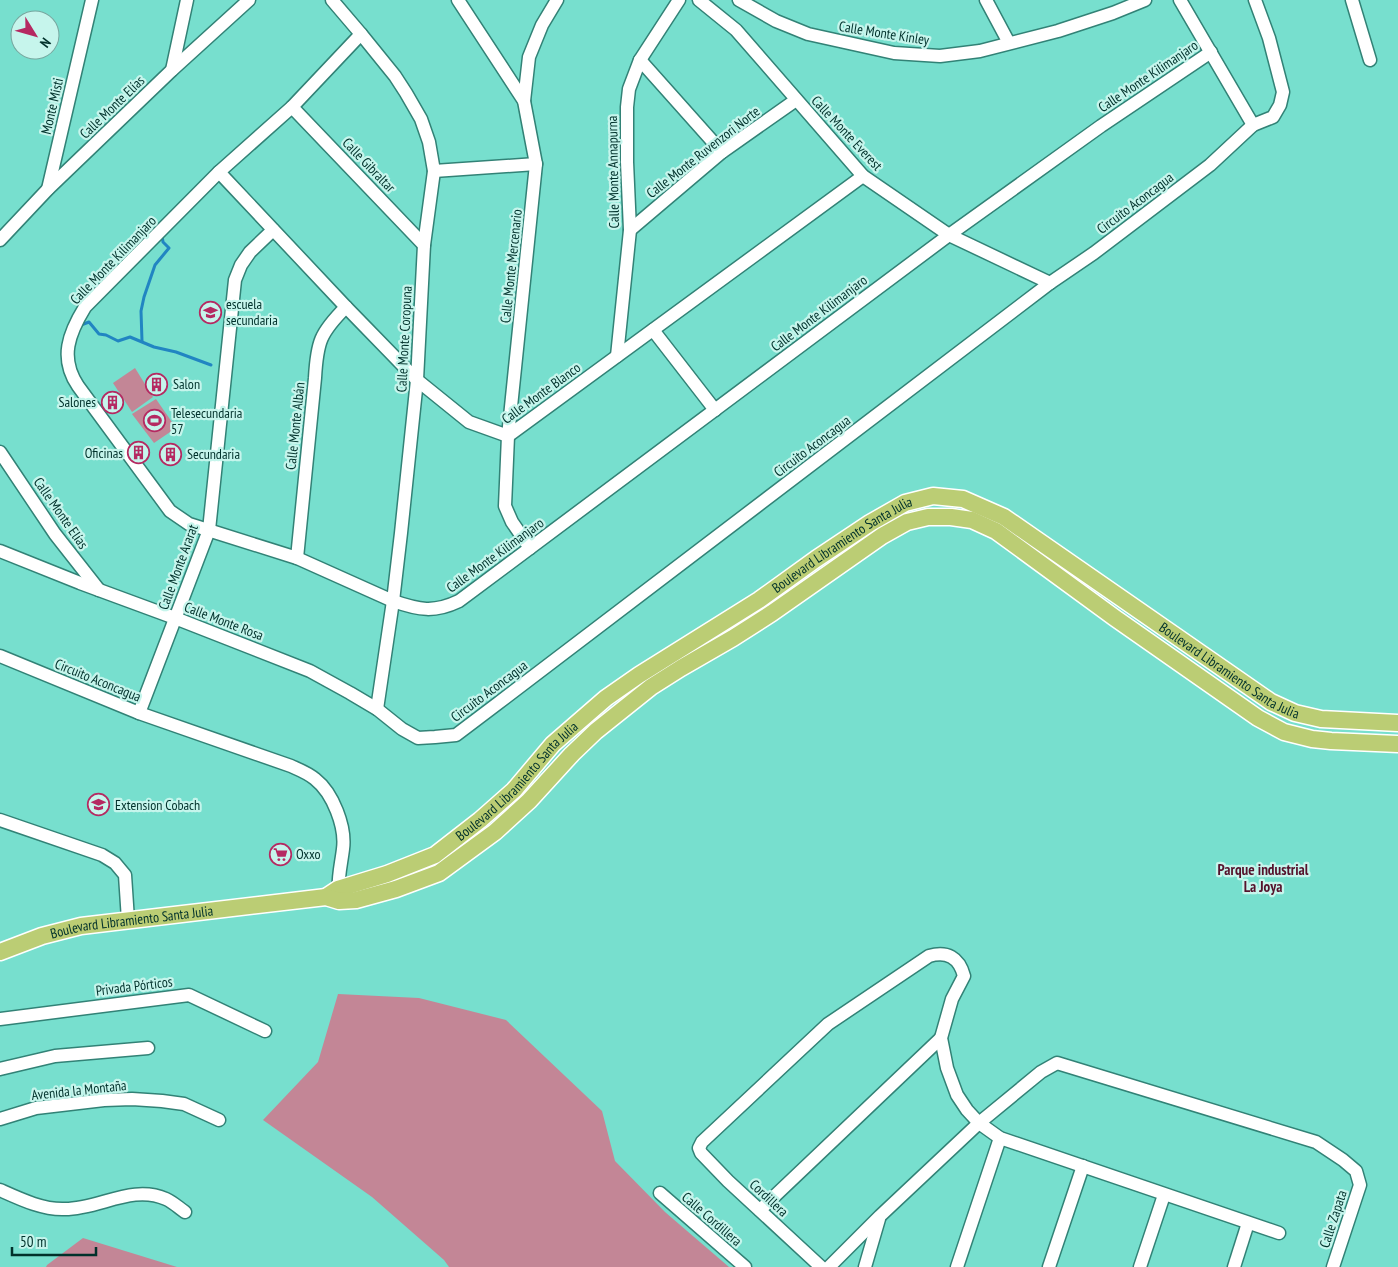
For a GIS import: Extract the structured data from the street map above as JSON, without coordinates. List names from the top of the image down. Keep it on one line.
{"streets":{"main road":["Boulevard Libramiento Santa Julia"],"street":["Calle Monte Kinley","Calle Monte Kilimanjaro","Monte Misti","Calle Monte Elías","Calle Monte Everest","Calle Monte Ruvenzori Norte","Calle Gibraltar","Calle Monte Annapurna","Circuito Aconcagua","Calle Monte Mercenario","Calle Monte Coropuna","Calle Monte Blanco","Calle Monte Albán","Calle Monte Ararat","Calle Monte Rosa","Privada Pórticos","Avenida la Montaña","Cordillera","Calle Cordillera","Calle Zapata"]},"crossings":[["Calle Monte Kilimanjaro","Calle Monte Everest"],["Calle Monte Kilimanjaro","Calle Gibraltar"],["Calle Monte Kilimanjaro","Calle Monte Mercenario"],["Calle Monte Kilimanjaro","Calle Monte Coropuna"],["Calle Monte Kilimanjaro","Calle Monte Blanco"],["Calle Monte Kilimanjaro","Calle Monte Albán"],["Calle Monte Kilimanjaro","Calle Monte Ararat"],["Monte Misti","Calle Monte Elías"],["Calle Monte Elías","Calle Monte Rosa"],["Calle Monte Everest","Calle Monte Ruvenzori Norte"],["Calle Monte Everest","Circuito Aconcagua"],["Calle Monte Everest","Calle Monte Blanco"],["Calle Monte Ruvenzori Norte","Calle Monte Annapurna"],["Calle Gibraltar","Calle Monte Coropuna"],["Calle Monte Annapurna","Calle Monte Blanco"],["Circuito Aconcagua","Calle Monte Coropuna"],["Circuito Aconcagua","Boulevard Libramiento Santa Julia"],["Circuito Aconcagua","Calle Monte Ararat"],["Circuito Aconcagua","Calle Monte Rosa"],["Calle Monte Mercenario","Calle Monte Blanco"],["Calle Monte Coropuna","Calle Monte Blanco"],["Calle Monte Coropuna","Calle Monte Rosa"],["Calle Monte Blanco","Calle Monte Albán"],["Calle Monte Blanco","Calle Monte Ararat"],["Calle Monte Ararat","Calle Monte Rosa"]],"districts":["Parque industrial La Joya"],"places":{"school or university":["escuela secundaria","Extension Cobach"],"building":["Salon","Salones","Oficinas","Secundaria"],"sports":["Telesecundaria 57"],"supermarket":["Oxxo"]},"scale_bar":"50 m","north":"bottom right"}
